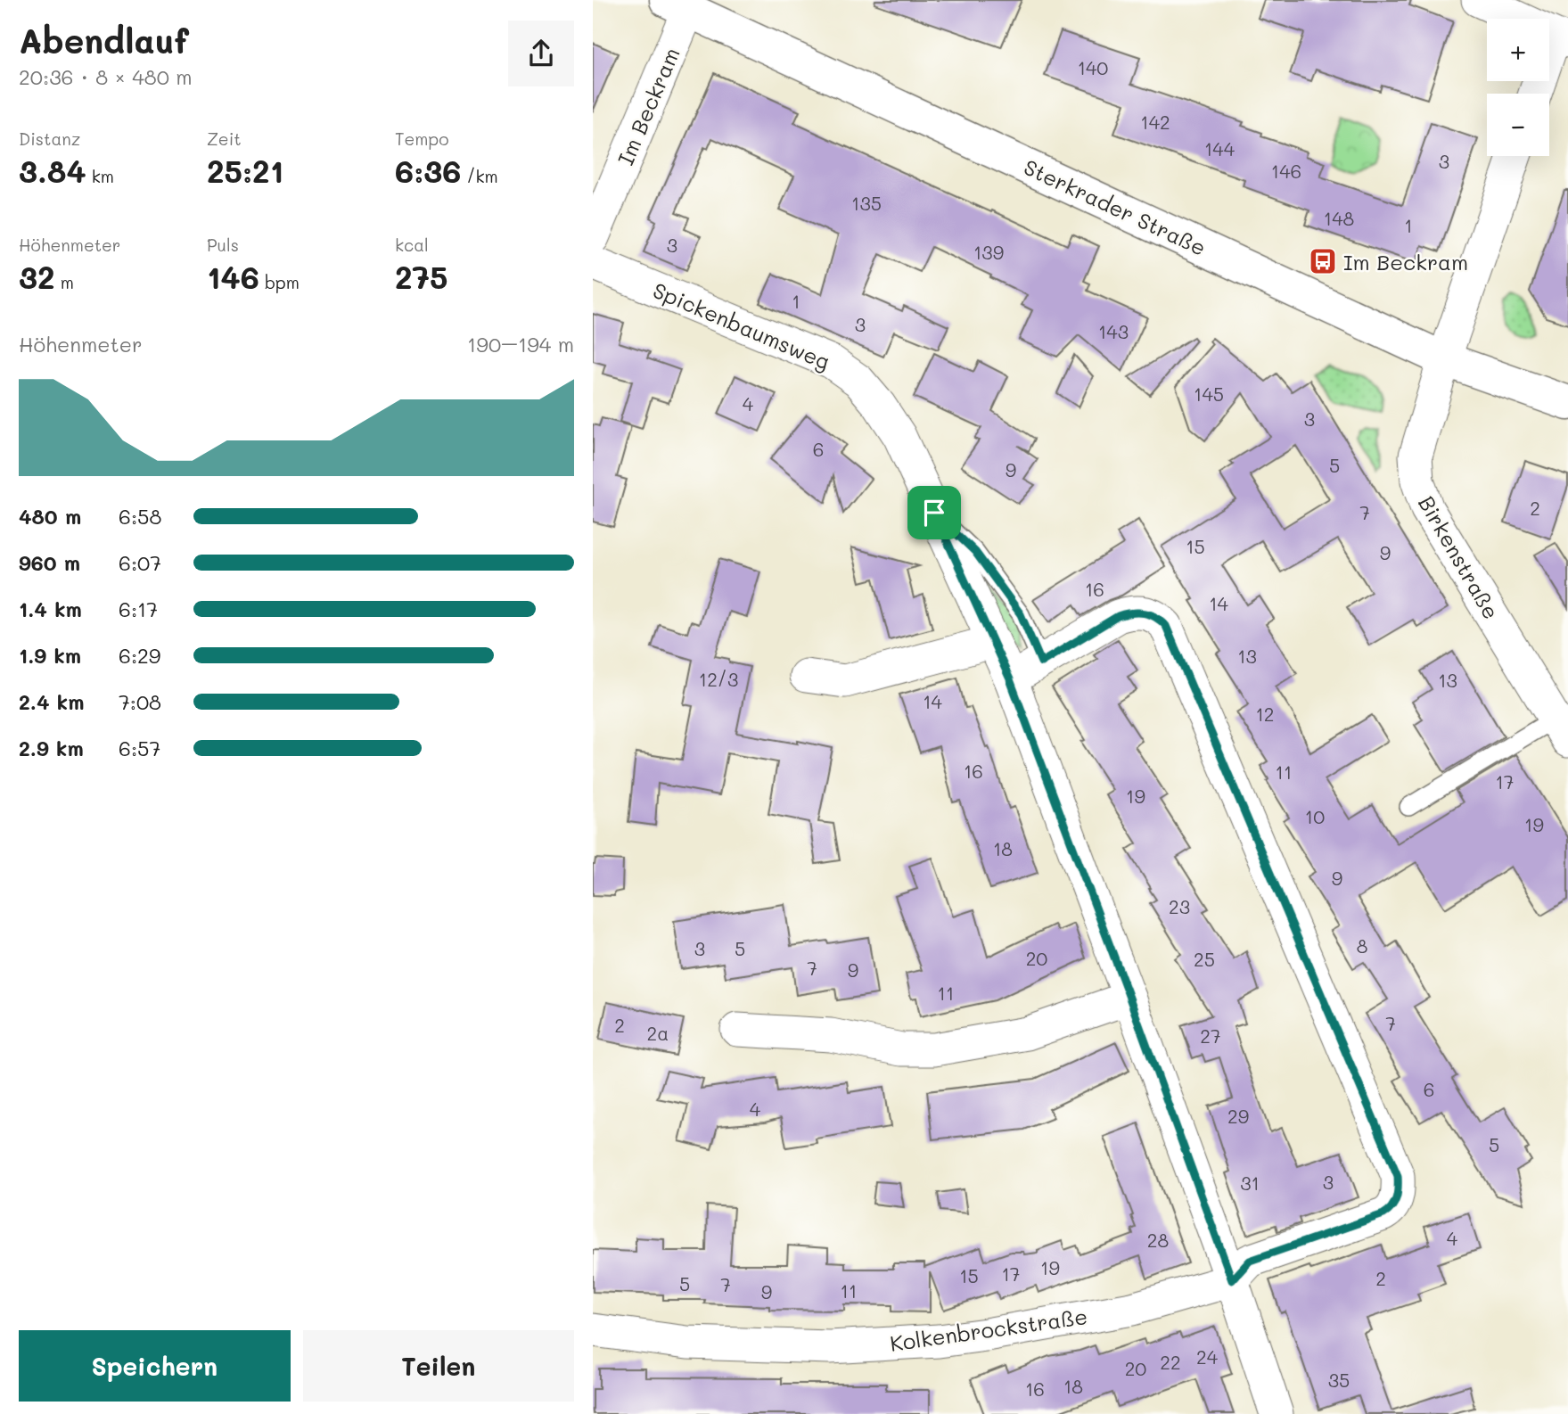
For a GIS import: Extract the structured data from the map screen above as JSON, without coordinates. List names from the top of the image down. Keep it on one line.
{"streets":{"main road":["Sterkrader Straße"],"street":["Im Beckram","Spickenbaumsweg","Birkenstraße","Kolkenbrockstraße"]},"crossings":[["Im Beckram","Sterkrader Straße"],["Sterkrader Straße","Birkenstraße"],["Spickenbaumsweg","Kolkenbrockstraße"]],"places":{"bus stop":["Im Beckram"]},"house_numbers":["140","142","144","3","146","135","148","1","3","139","1","3","143","145","4","3","6","5","9","2","7","15","9","16","14","13","12/3","13","14","12","16","11","17","19","10","19","18","9","23","8","3","5","20","25","7","9","11","7","2","2a","27","6","4","29","5","3","31","4","28","19","17","15","2","5","7","11","9","24","22","20","35","18","16"],"page":{"heading":["Abendlauf","20:36 · 8 × 480 m"],"map_buttons":["+","−"],"stats":[["Distanz","3.84 km"],["Zeit","25:21"],["Tempo","6:36 /km"],["Höhenmeter","32 m"],["Puls","146 bpm"],["kcal","275"]],"chart":["Höhenmeter","190–194 m"],"list":[{"name":"480 m","note":"6:58"},{"name":"960 m","note":"6:07"},{"name":"1.4 km","note":"6:17"},{"name":"1.9 km","note":"6:29"},{"name":"2.4 km","note":"7:08"},{"name":"2.9 km","note":"6:57"}],"buttons":["Speichern","Teilen"]}}
